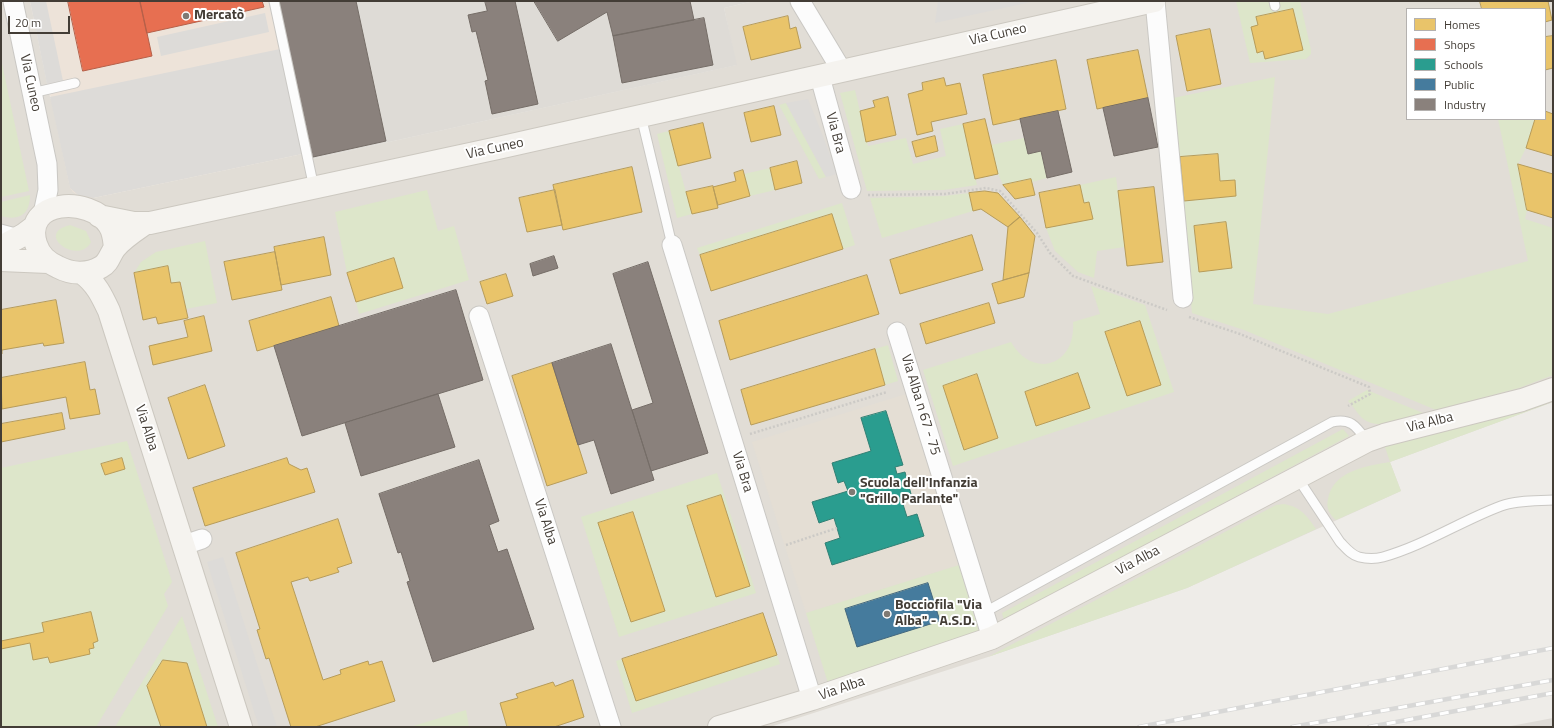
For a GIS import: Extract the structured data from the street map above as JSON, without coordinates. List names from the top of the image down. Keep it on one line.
{"streets":{"street":["Via Cuneo","Via Bra","Via Alba n 67 - 75","Via Alba"]},"crossings":[["Via Cuneo","Via Bra"],["Via Cuneo","Via Alba"],["Via Bra","Via Alba"],["Via Alba n 67 - 75","Via Alba"]],"places":["Mercatò","Scuola dell'Infanzia \"Grillo Parlante\"","Bocciofila \"Via Alba\" - A.S.D."],"legend":["Homes","Shops","Schools","Public","Industry"],"scale_bar":"20 m"}
